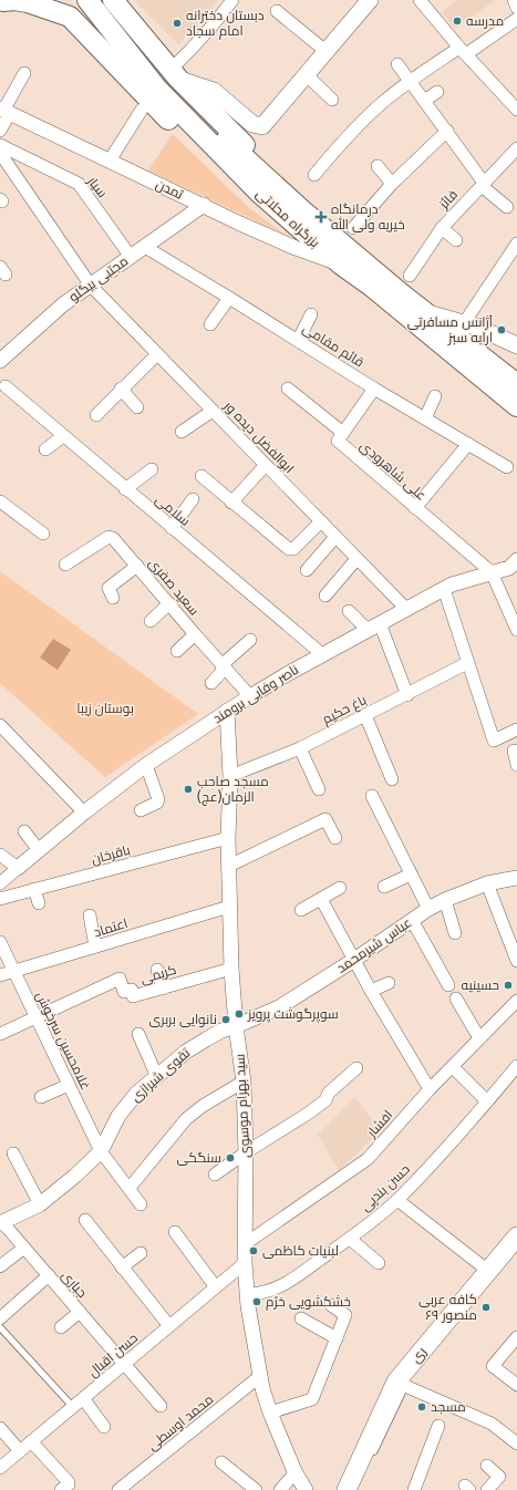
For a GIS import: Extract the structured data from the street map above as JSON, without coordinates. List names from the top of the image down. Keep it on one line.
{"streets":{"highway":["بزرگراه محلاتی"],"main road":["ری"],"street":["سیار","تمدن","فائز","مجتبی بیگلو","قائم مقامی","ابوالفضل دیده ور","علی شاهرودی","سلامی","سعید صفری","ناصر وفایی برومند","باغ حکیم","باقرخان","اعتماد","عباس شیرمحمد","کریمی","غلامحسین سرخوش","تقوی شیرازی","سید بهرام موسوی","افشار","حسن بندپی","جباری","حسن اقبال","محمد اوسطی"]},"crossings":[["سیار","مجتبی بیگلو"],["تمدن","بزرگراه محلاتی"],["تمدن","مجتبی بیگلو"],["مجتبی بیگلو","قائم مقامی"],["مجتبی بیگلو","ابوالفضل دیده ور"],["ابوالفضل دیده ور","ناصر وفایی برومند"],["علی شاهرودی","ناصر وفایی برومند"],["سلامی","ناصر وفایی برومند"],["سعید صفری","ناصر وفایی برومند"],["ناصر وفایی برومند","سید بهرام موسوی"],["باغ حکیم","سید بهرام موسوی"],["باقرخان","سید بهرام موسوی"],["اعتماد","غلامحسین سرخوش"],["اعتماد","سید بهرام موسوی"],["عباس شیرمحمد","تقوی شیرازی"],["عباس شیرمحمد","سید بهرام موسوی"],["کریمی","غلامحسین سرخوش"],["کریمی","سید بهرام موسوی"],["غلامحسین سرخوش","تقوی شیرازی"],["تقوی شیرازی","سید بهرام موسوی"],["تقوی شیرازی","جباری"],["سید بهرام موسوی","افشار"],["سید بهرام موسوی","حسن بندپی"],["سید بهرام موسوی","حسن اقبال"],["سید بهرام موسوی","محمد اوسطی"],["جباری","حسن اقبال"]],"parks":["بوستان زیبا"],"places":{"other":["مدرسه","دبستان دخترانه امام سجاد","آژانس مسافرتی ارابه سبز","مسجد صاحب الزمان(عج)","حسینیه","سوپرگوشت پرویز","نانوایی بربری","سنگکی","لبنیات کاظمی","خشکشویی خرّم","کافه عربی منصور ۶۹","مسجد"],"health":["درمانگاه خیریه ولی الله"]}}
